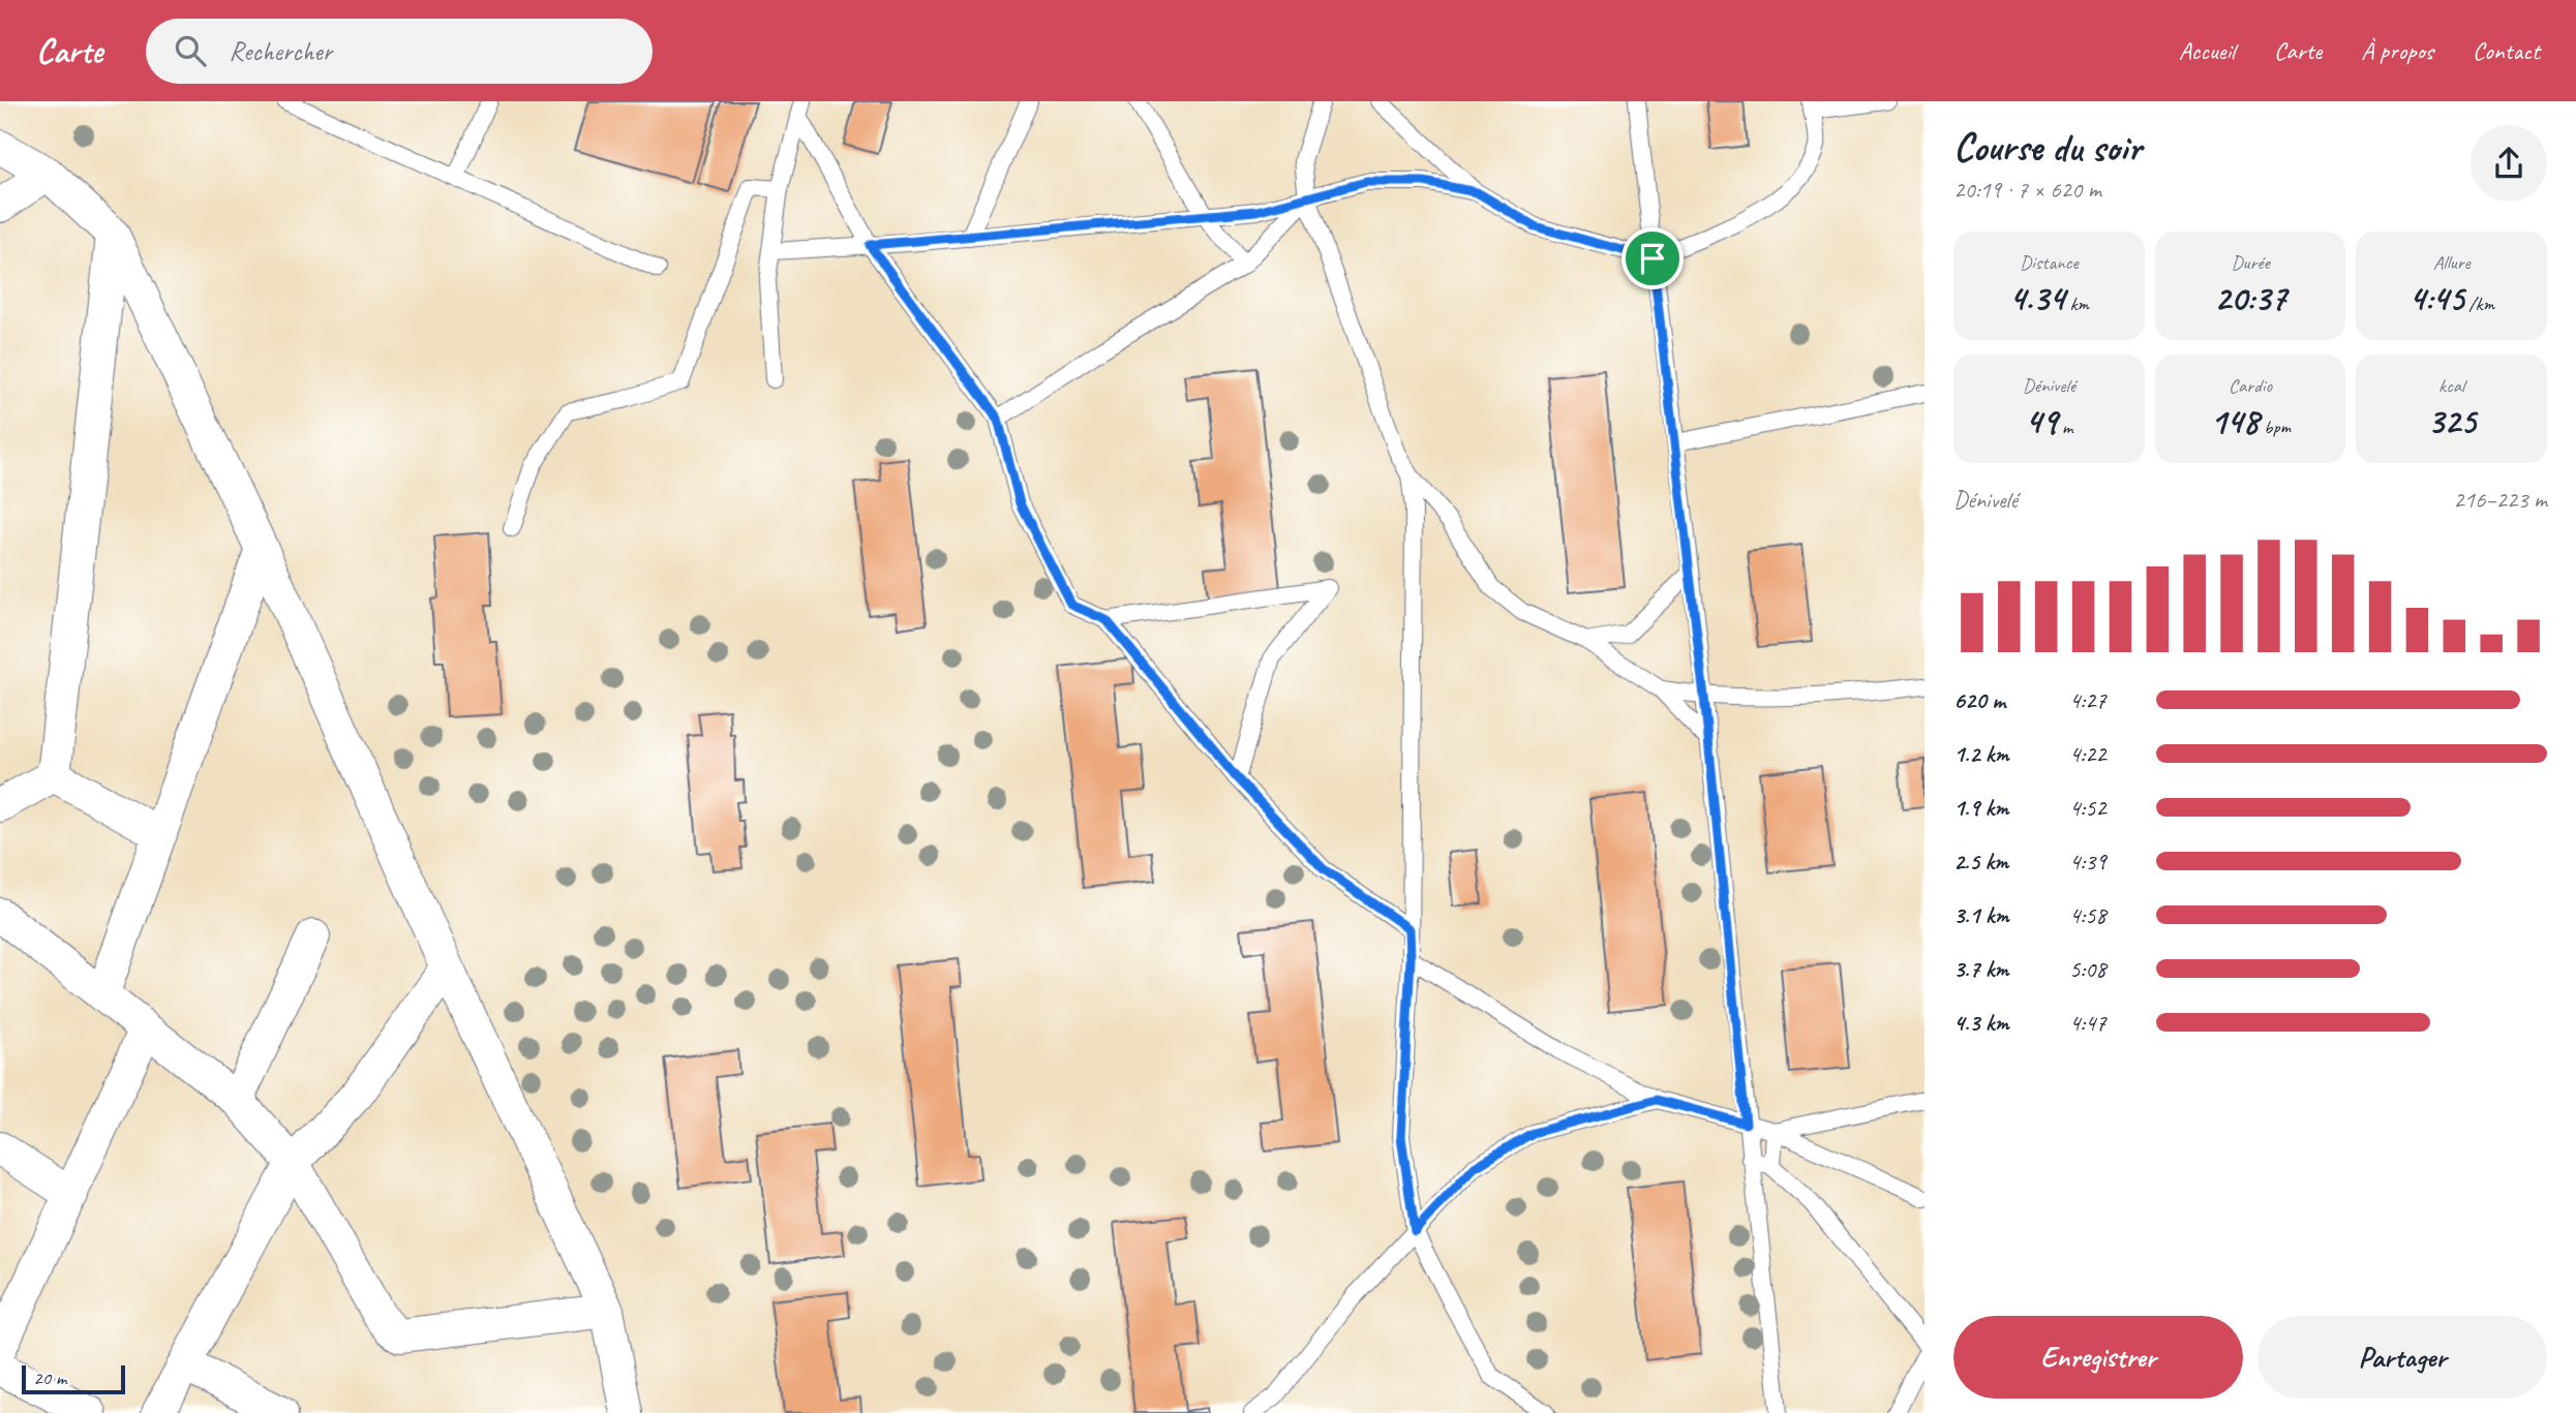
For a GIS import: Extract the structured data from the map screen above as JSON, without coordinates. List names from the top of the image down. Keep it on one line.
{"scale_bar":"20 m","page":{"header":"Carte","search":"Rechercher","nav":["Accueil","Carte","À propos","Contact"],"heading":["Course du soir","20:19 · 7 × 620 m"],"stats":[["Distance","4.34 km"],["Durée","20:37"],["Allure","4:45 /km"],["Dénivelé","49 m"],["Cardio","148 bpm"],["kcal","325"]],"chart":["Dénivelé","216–223 m"],"list":[{"name":"620 m","note":"4:27"},{"name":"1.2 km","note":"4:22"},{"name":"1.9 km","note":"4:52"},{"name":"2.5 km","note":"4:39"},{"name":"3.1 km","note":"4:58"},{"name":"3.7 km","note":"5:08"},{"name":"4.3 km","note":"4:47"}],"buttons":["Enregistrer","Partager"],"scale":"20 m"}}
